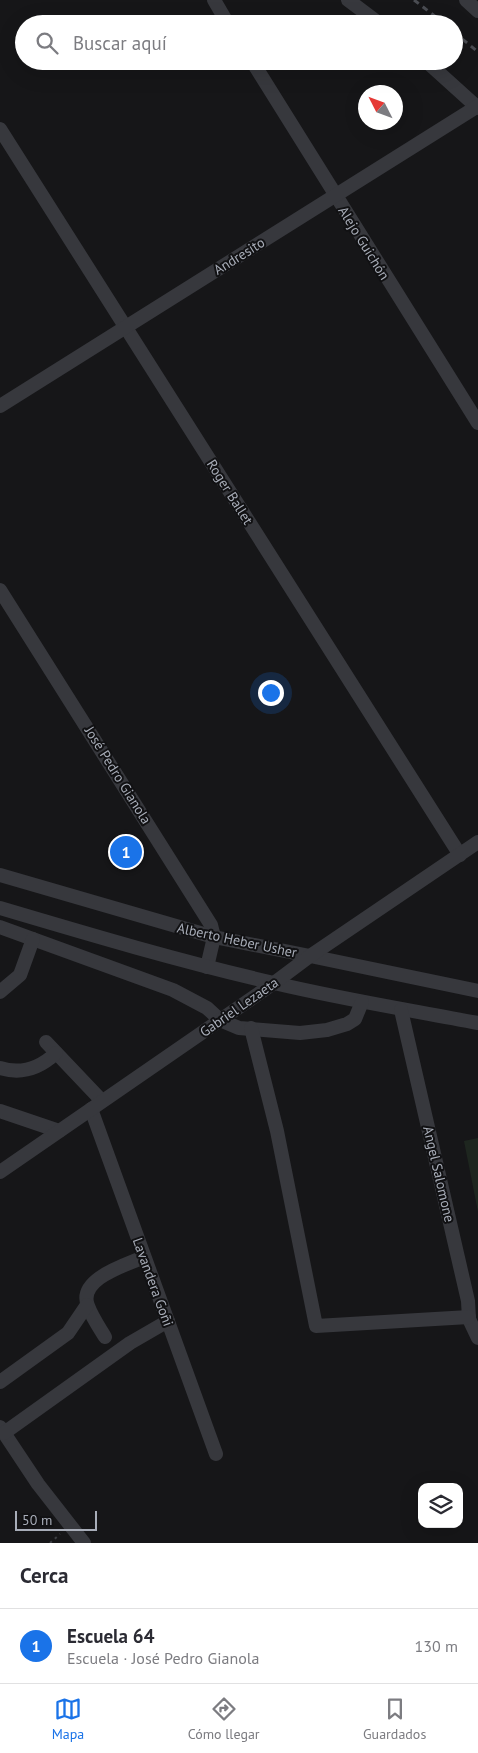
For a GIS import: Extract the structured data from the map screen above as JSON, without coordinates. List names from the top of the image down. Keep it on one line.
{"streets":{"street":["Alejo Guichón","Andresito","Roger Ballet","José Pedro Gianola","Alberto Heber Usher","Gabriel Lezaeta","Angel Salomone","Lavandera Goñi"]},"crossings":[["Alejo Guichón","Andresito"],["Andresito","Roger Ballet"],["Roger Ballet","Gabriel Lezaeta"],["José Pedro Gianola","Alberto Heber Usher"],["Alberto Heber Usher","Gabriel Lezaeta"],["Gabriel Lezaeta","Lavandera Goñi"]],"scale_bar":"50 m","north":"top left","page":{"search":"Buscar aquí","pins":"1","scale":"50 m","heading":"Cerca","list":[{"mark":"1","name":"Escuela 64","note":"Escuela · José Pedro Gianola","value":"130 m"}],"nav":["Mapa","Cómo llegar","Guardados"]}}
